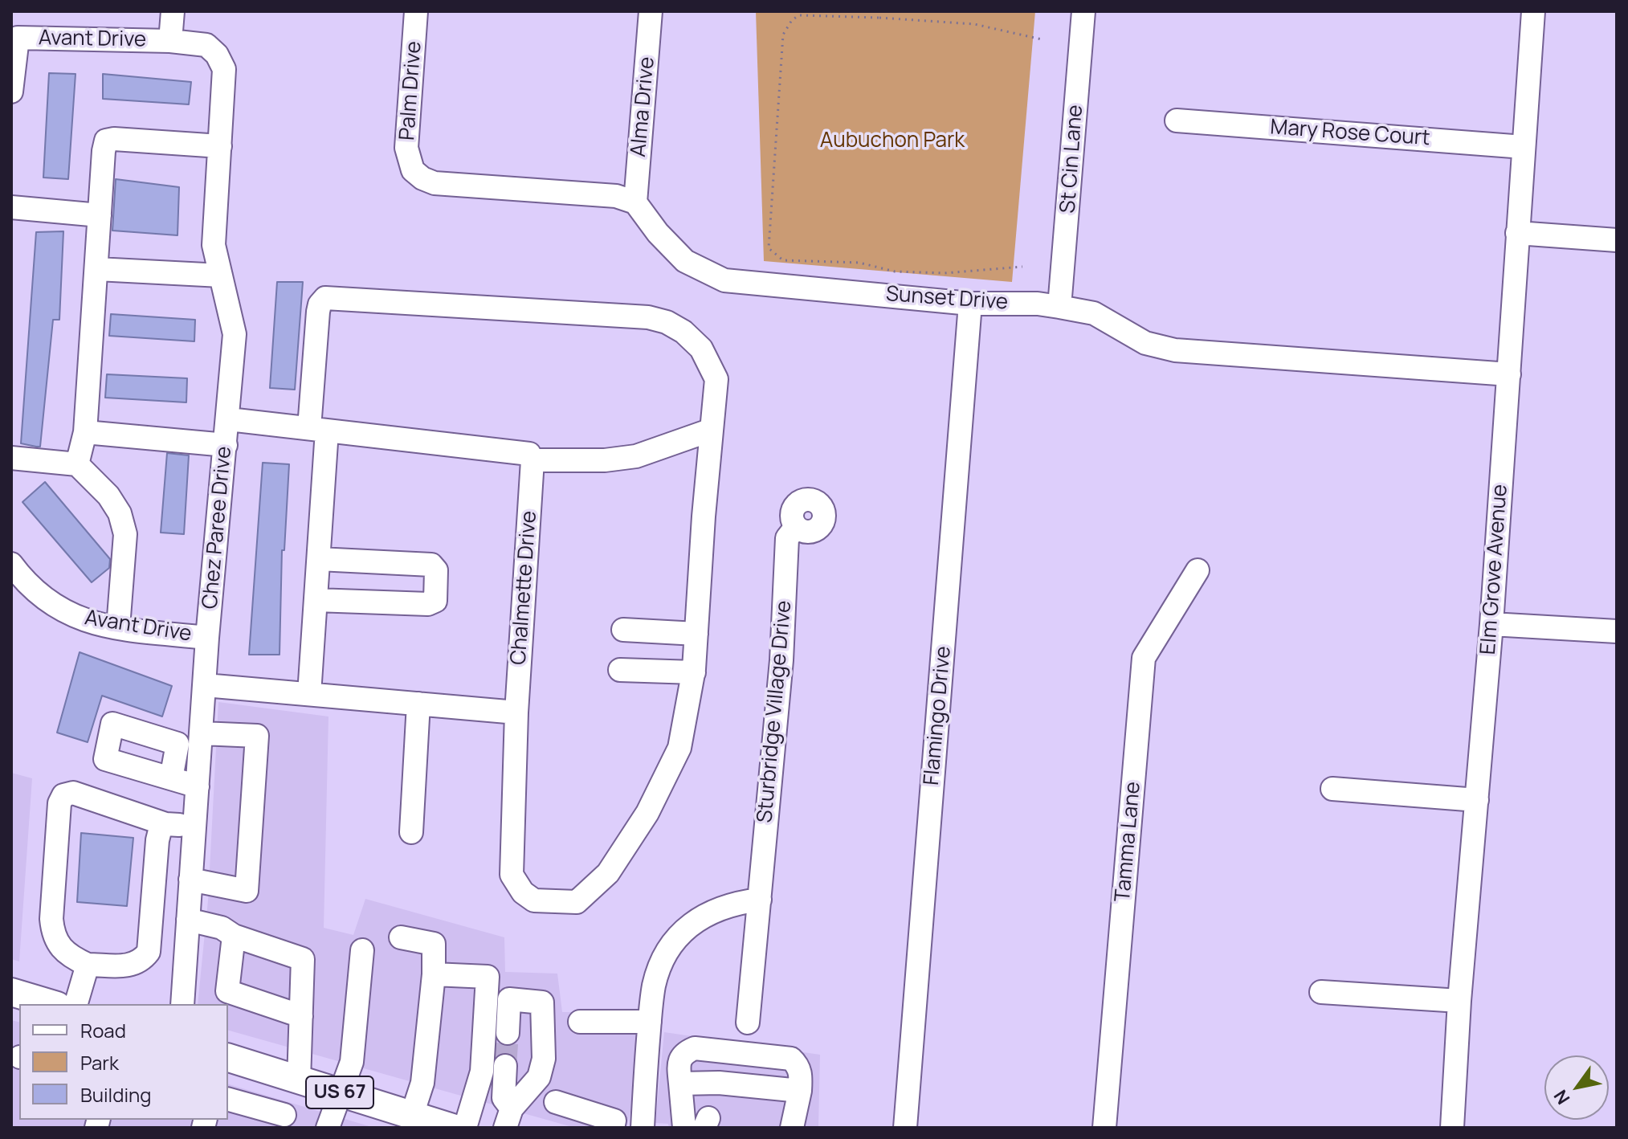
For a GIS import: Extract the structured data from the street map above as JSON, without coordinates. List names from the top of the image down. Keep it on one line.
{"streets":{"main road":["US 67"],"street":["Avant Drive","Palm Drive","Alma Drive","Mary Rose Court","St Cin Lane","Sunset Drive","Chez Paree Drive","Elm Grove Avenue","Chalmette Drive","Sturbridge Village Drive","Flamingo Drive","Tamma Lane"]},"crossings":[["Avant Drive","Chez Paree Drive"],["Palm Drive","Alma Drive"],["Palm Drive","Sunset Drive"],["Alma Drive","Sunset Drive"],["Mary Rose Court","Elm Grove Avenue"],["St Cin Lane","Sunset Drive"],["Sunset Drive","Elm Grove Avenue"],["Sunset Drive","Flamingo Drive"]],"parks":["Aubuchon Park"],"legend":["Road","Park","Building"],"north":"bottom left"}
